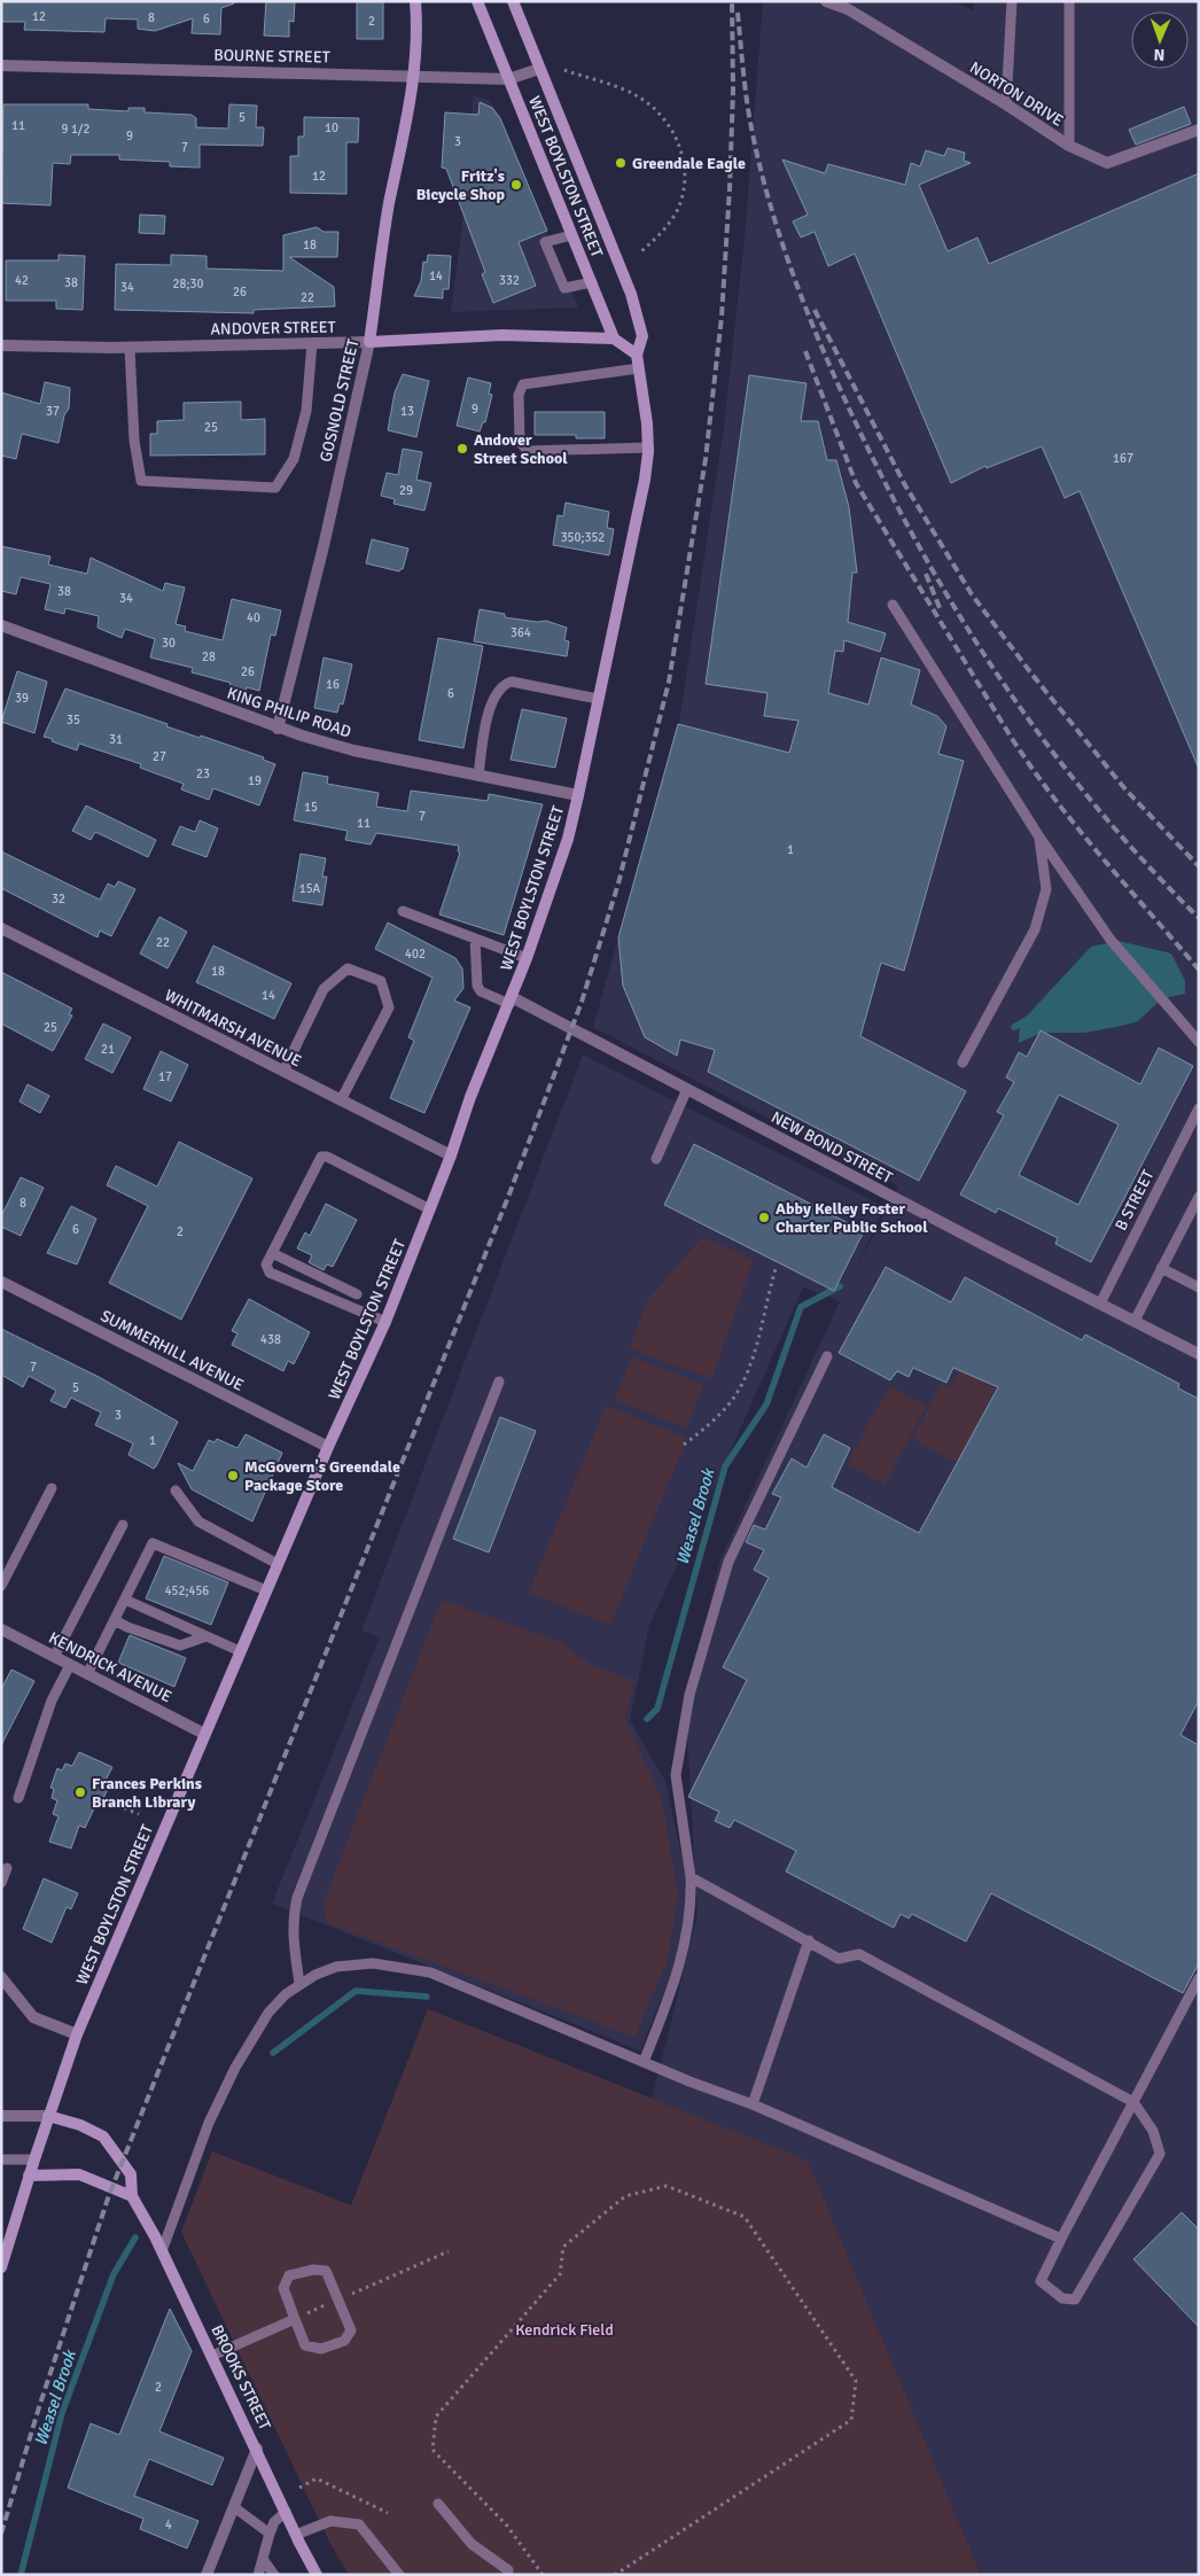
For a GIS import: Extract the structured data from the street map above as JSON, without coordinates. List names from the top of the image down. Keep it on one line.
{"streets":{"main road":["WEST BOYLSTON STREET","ANDOVER STREET","GOSNOLD STREET","BROOKS STREET"],"street":["BOURNE STREET","NORTON DRIVE","KING PHILIP ROAD","WHITMARSH AVENUE","NEW BOND STREET","SUMMERHILL AVENUE","KENDRICK AVENUE"],"lane":["B STREET"]},"crossings":[["BOURNE STREET","WEST BOYLSTON STREET"],["BOURNE STREET","GOSNOLD STREET"],["WEST BOYLSTON STREET","ANDOVER STREET"],["WEST BOYLSTON STREET","KING PHILIP ROAD"],["WEST BOYLSTON STREET","WHITMARSH AVENUE"],["WEST BOYLSTON STREET","NEW BOND STREET"],["WEST BOYLSTON STREET","SUMMERHILL AVENUE"],["WEST BOYLSTON STREET","KENDRICK AVENUE"],["WEST BOYLSTON STREET","BROOKS STREET"],["ANDOVER STREET","GOSNOLD STREET"],["GOSNOLD STREET","KING PHILIP ROAD"],["NEW BOND STREET","B STREET"]],"water":["Weasel Brook"],"parks":["Kendrick Field"],"places":["Greendale Eagle","Fritz's Bicycle Shop","Andover Street School","Abby Kelley Foster Charter Public School","McGovern's Greendale Package Store","Frances Perkins Branch Library"],"house_numbers":["12","8","6","2","5","11","10","9 1/2","9","3","7","12","18","14","42","332","38","28;30","34","26","22","9","37","13","25","167","29","350;352","38","34","40","364","30","28","26","16","6","39","35","31","27","23","19","15","7","11","1","15A","32","22","402","18","14","25","21","17","8","6","2","438","7","5","3","1","452;456","2","4"],"north":"bottom"}
